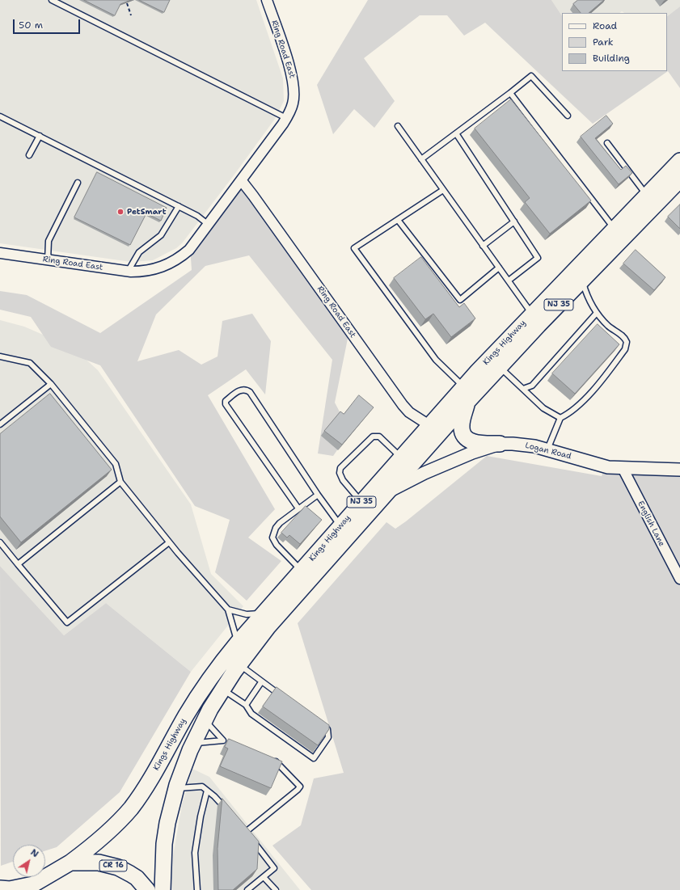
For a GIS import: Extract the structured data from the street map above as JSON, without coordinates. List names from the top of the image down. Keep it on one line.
{"streets":{"main road":["NJ 35","Kings Highway","CR 16"],"street":["Ring Road East","Logan Road","English Lane"]},"crossings":[["Ring Road East","Kings Highway"],["NJ 35","Kings Highway"],["NJ 35","CR 16"],["Kings Highway","Logan Road"],["Kings Highway","CR 16"],["Logan Road","English Lane"]],"places":["PetSmart"],"legend":["Road","Park","Building"],"scale_bar":"50 m","north":"top right"}
